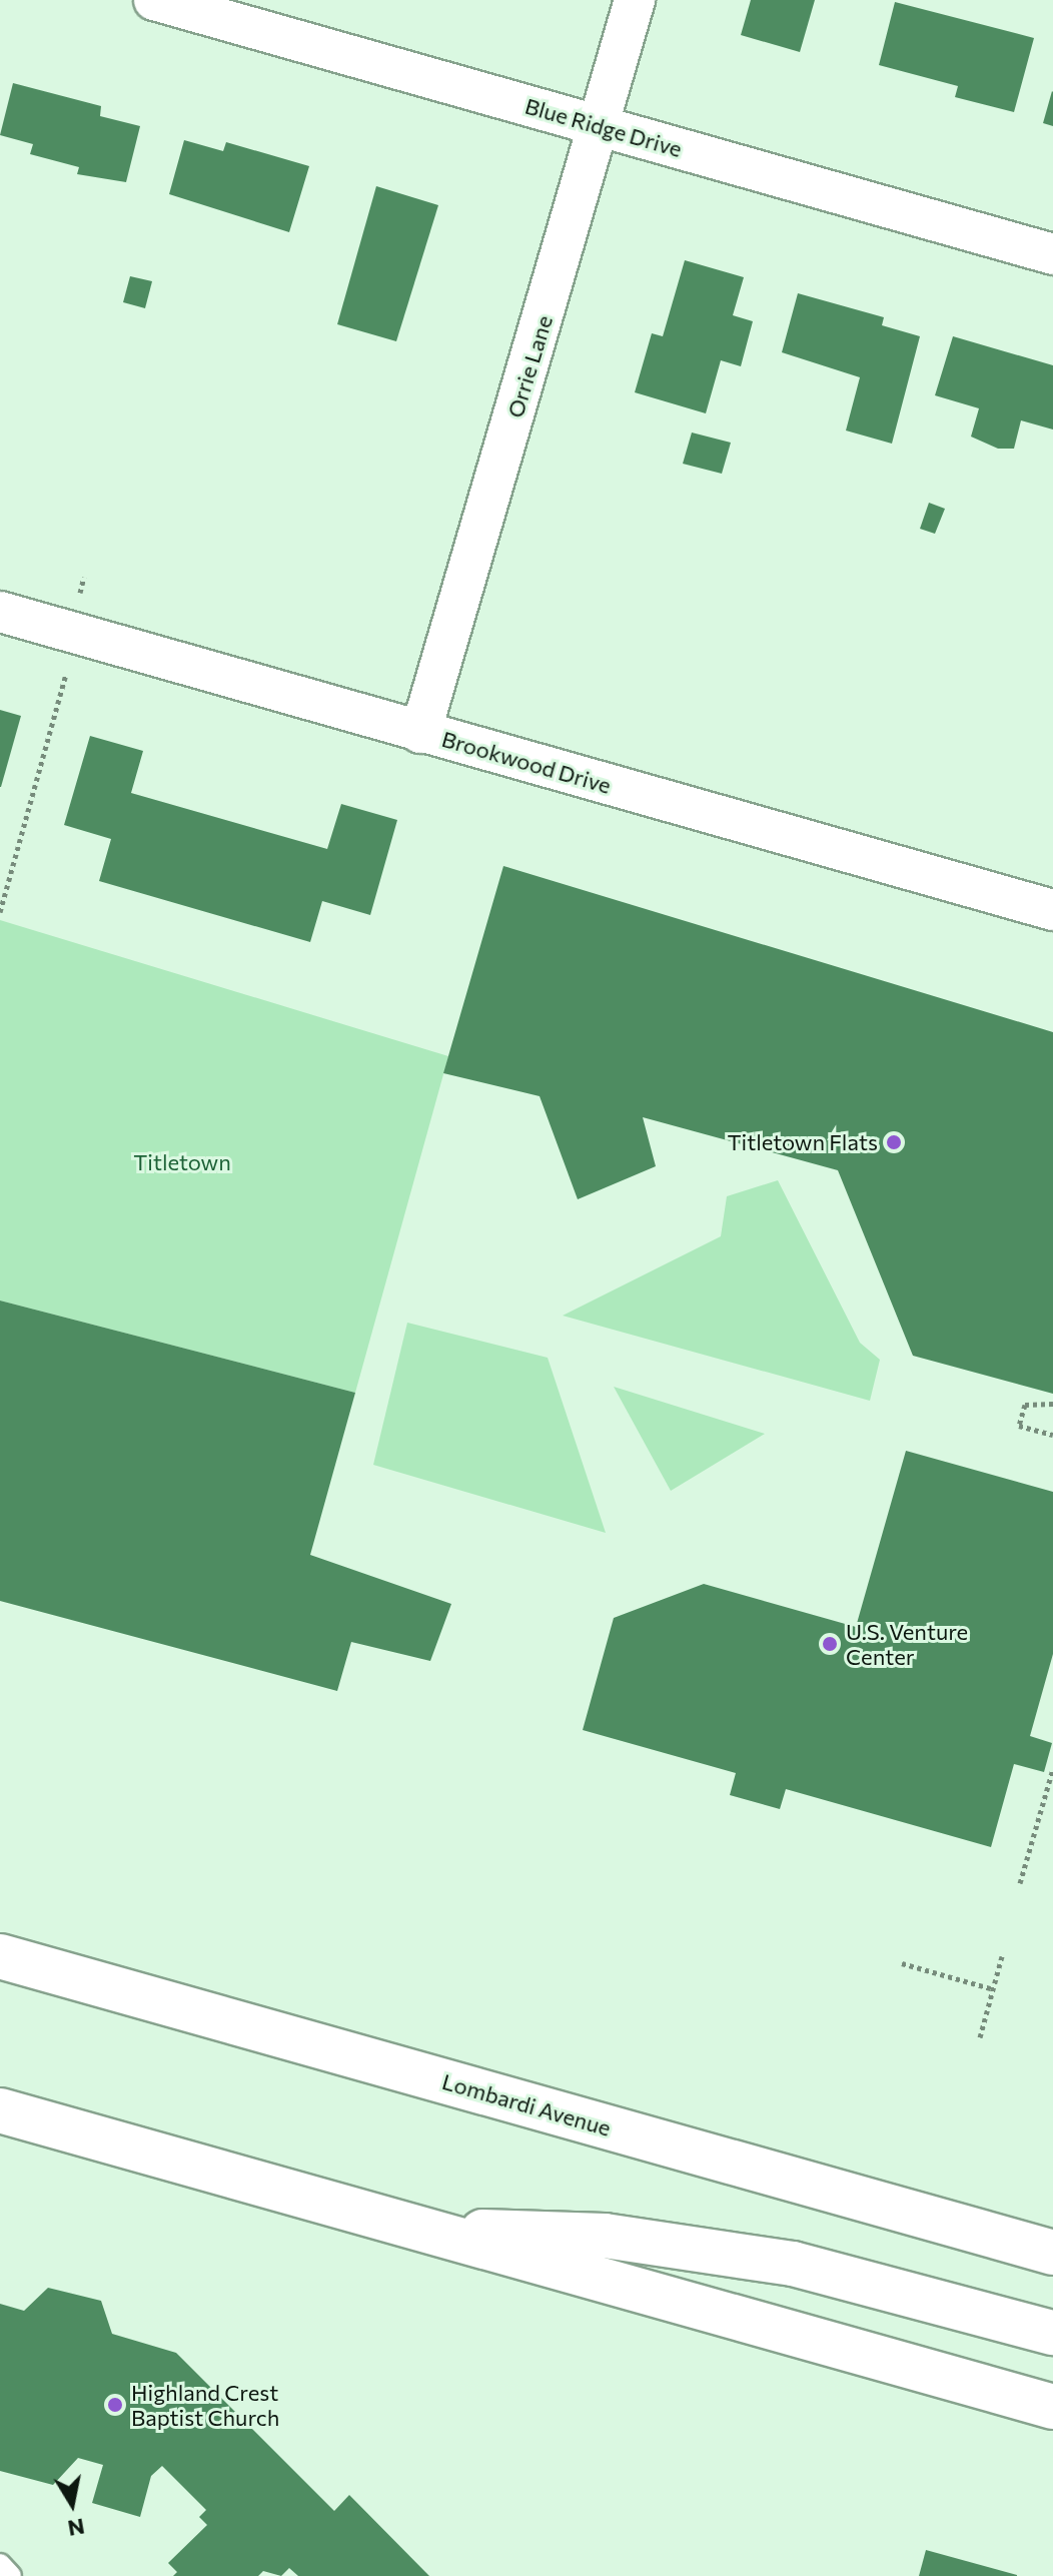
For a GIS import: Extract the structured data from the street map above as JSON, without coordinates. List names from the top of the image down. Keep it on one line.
{"streets":{"main road":["Lombardi Avenue"],"street":["Blue Ridge Drive","Orrie Lane","Brookwood Drive"]},"crossings":[["Blue Ridge Drive","Orrie Lane"],["Orrie Lane","Brookwood Drive"]],"parks":["Titletown"],"places":["Titletown Flats","U.S. Venture Center","Highland Crest Baptist Church"],"north":"bottom"}
